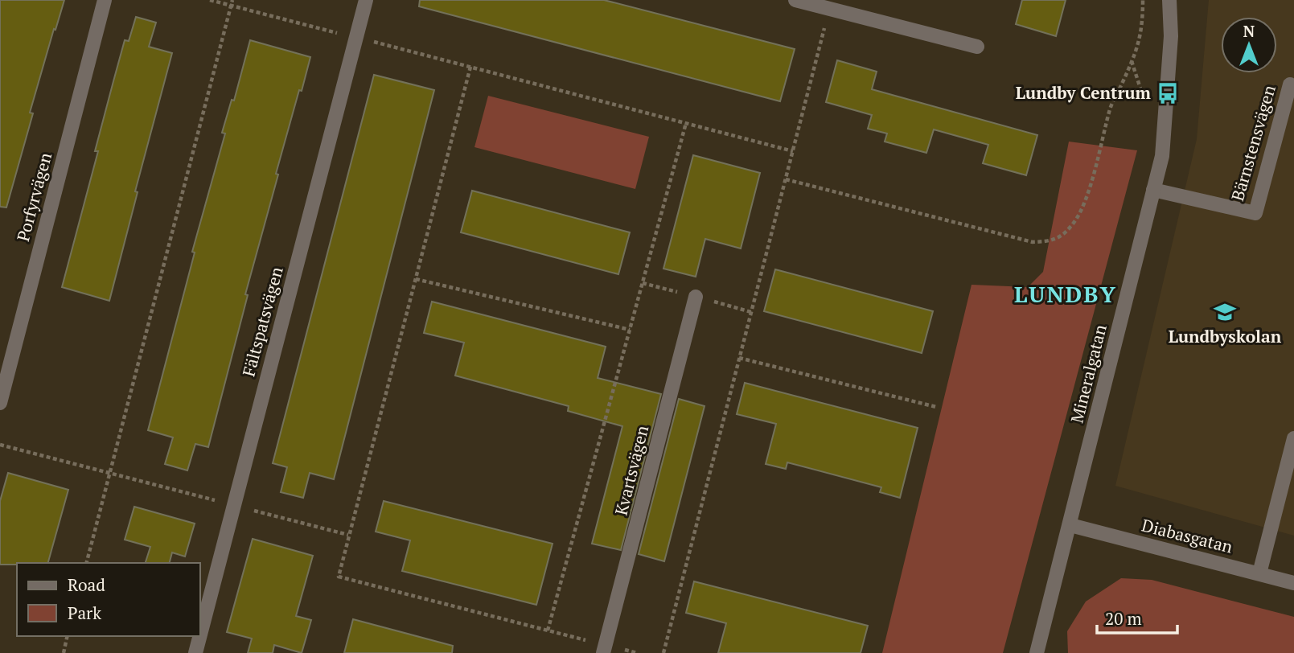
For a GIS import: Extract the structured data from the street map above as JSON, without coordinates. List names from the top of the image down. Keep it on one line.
{"streets":{"street":["Bärnstensvägen","Porfyrvägen","Fältspatsvägen","Mineralgatan","Kvartsvägen","Diabasgatan"]},"crossings":[["Bärnstensvägen","Mineralgatan"],["Mineralgatan","Diabasgatan"]],"districts":["LUNDBY"],"places":{"bus stop":["Lundby Centrum"],"school or university":["Lundbyskolan"]},"legend":["Road","Park"],"scale_bar":"20 m","north":"top"}
